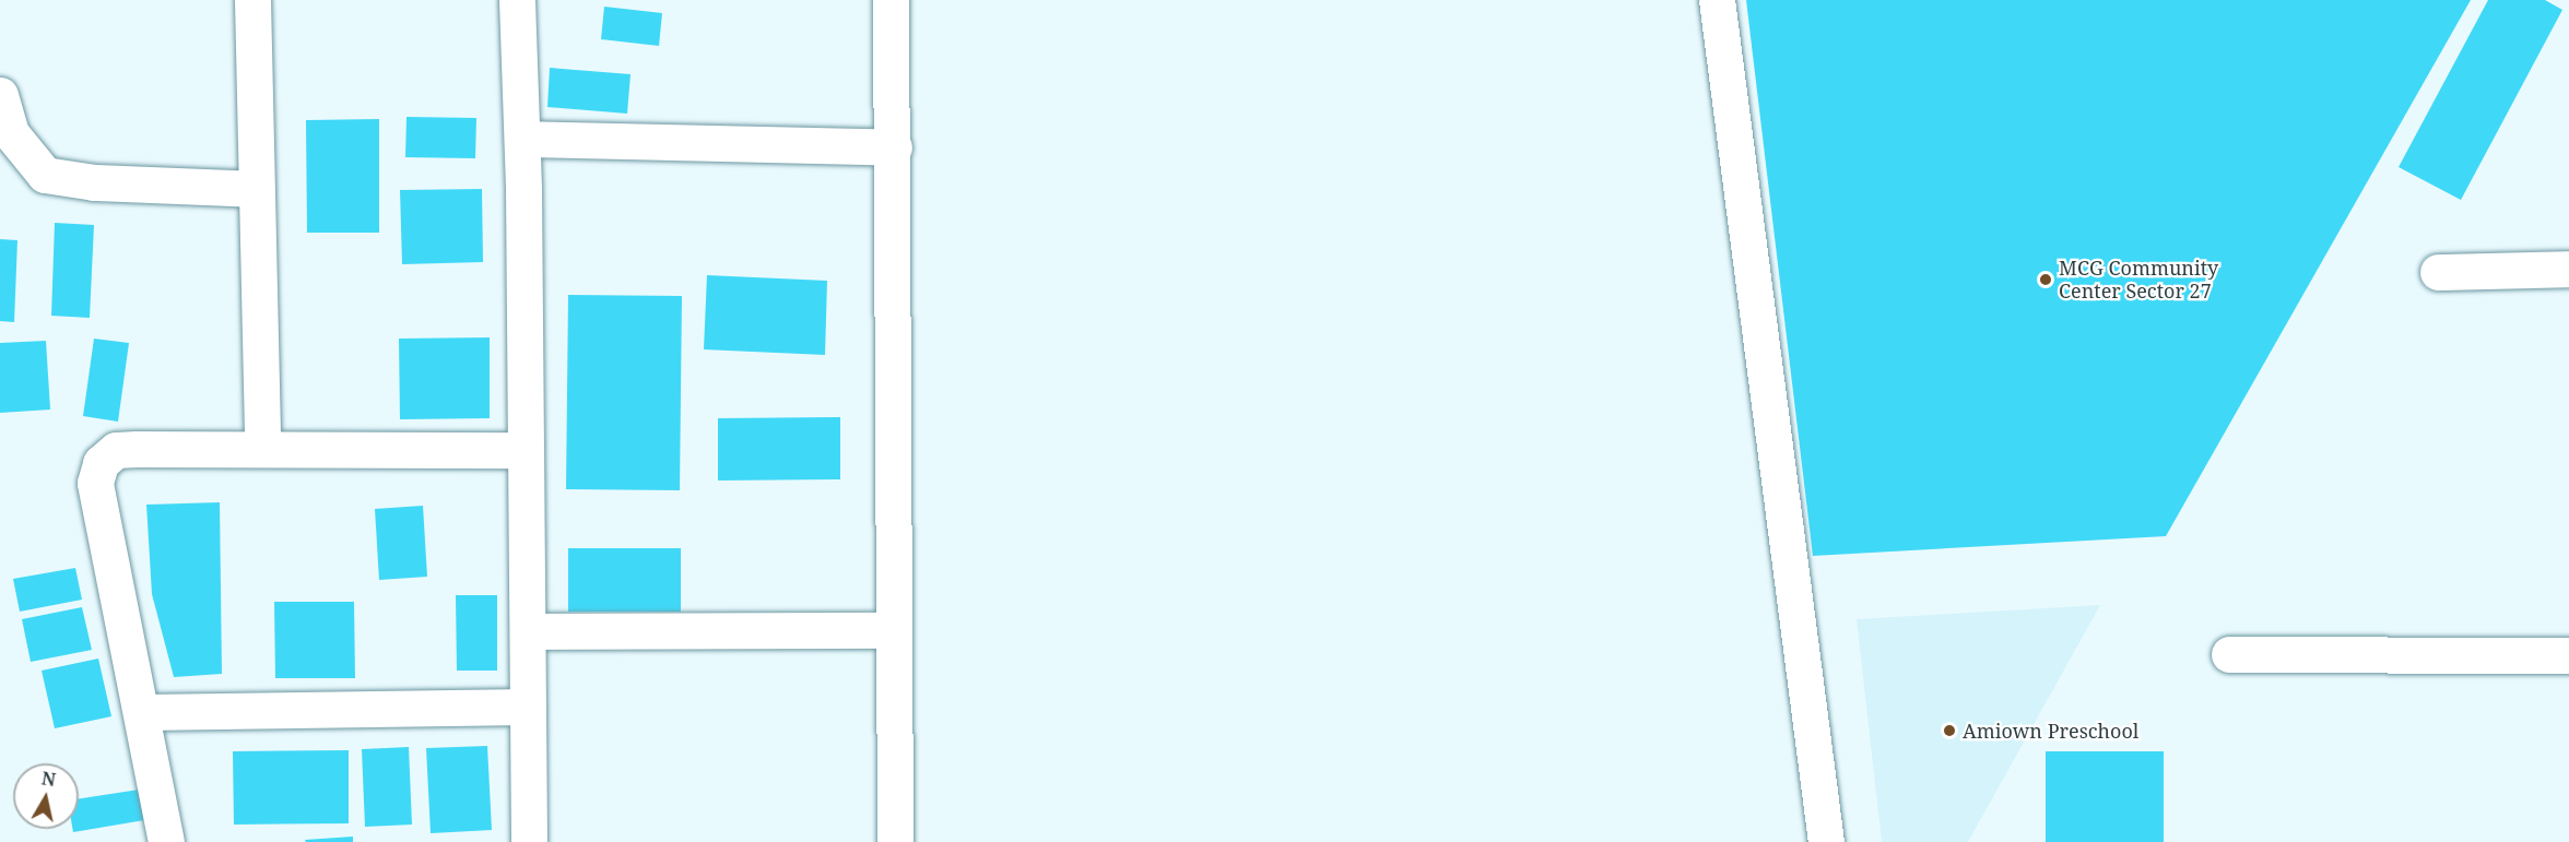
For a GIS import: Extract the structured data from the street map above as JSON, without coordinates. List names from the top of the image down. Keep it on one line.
{"places":["MCG Community Center Sector 27","Amiown Preschool"],"north":"top"}
